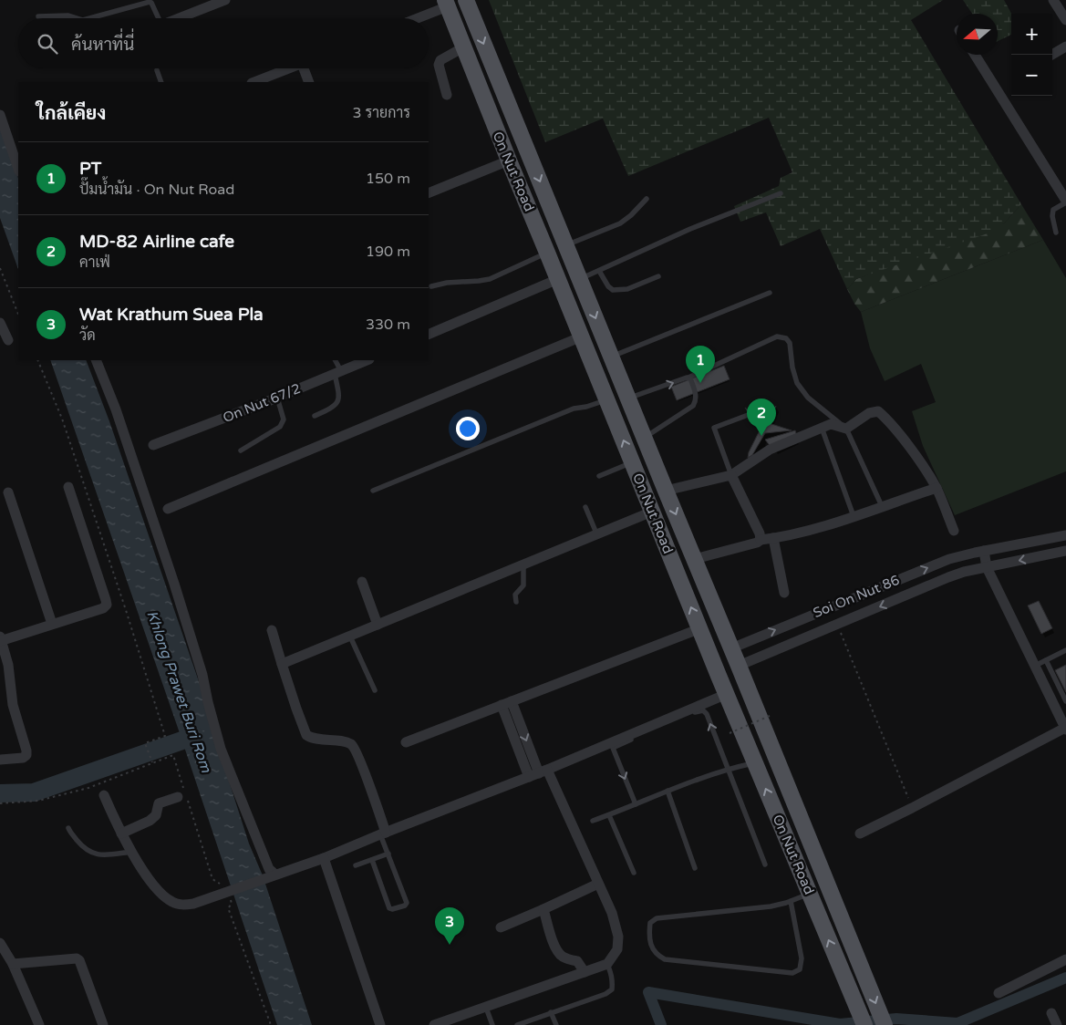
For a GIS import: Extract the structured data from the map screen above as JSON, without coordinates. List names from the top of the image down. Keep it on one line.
{"streets":{"main road":["On Nut Road"],"street":["On Nut 67/2","Soi On Nut 86"]},"crossings":[["On Nut Road","Soi On Nut 86"]],"water":["Khlong Prawet Buri Rom"],"north":"left","page":{"map_buttons":["+","−"],"search":"ค้นหาที่นี่","heading":["ใกล้เคียง","3 รายการ"],"list":[{"mark":"1","name":"PT","note":"ปั๊มน้ำมัน · On Nut Road","value":"150 m"},{"mark":"2","name":"MD-82 Airline cafe","note":"คาเฟ่","value":"190 m"},{"mark":"3","name":"Wat Krathum Suea Pla","note":"วัด","value":"330 m"}],"pins":["1","2","3"]}}
